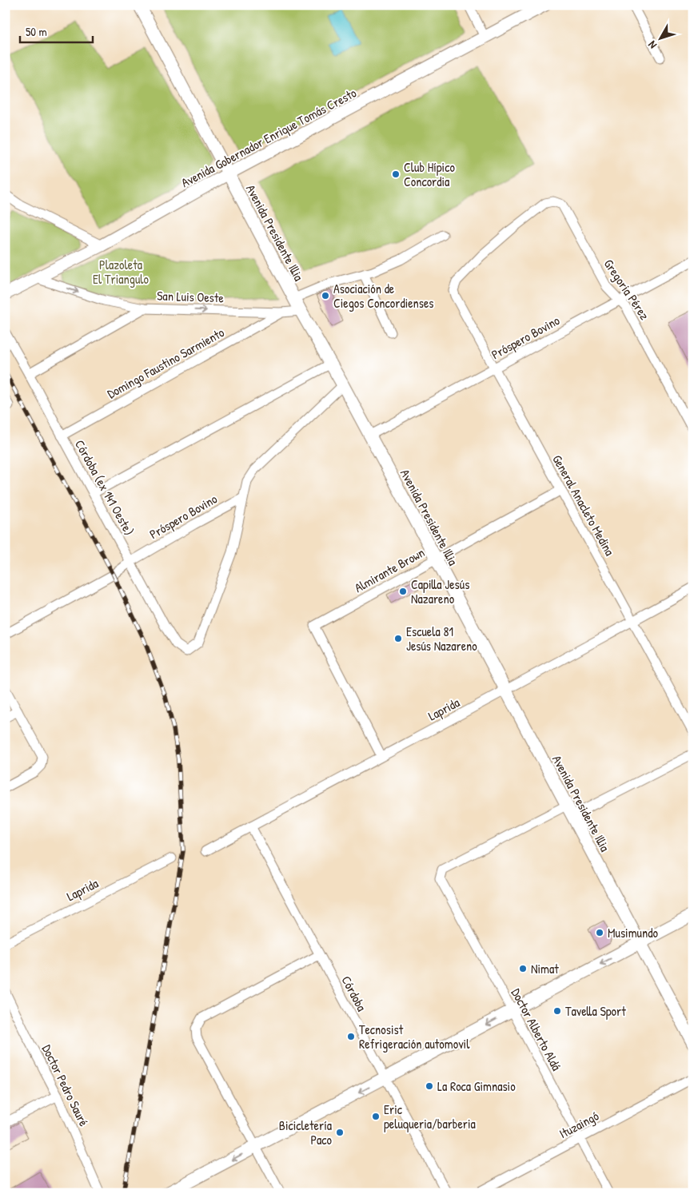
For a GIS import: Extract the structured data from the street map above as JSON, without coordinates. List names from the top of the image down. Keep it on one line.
{"streets":{"main road":["Avenida Gobernador Enrique Tomás Cresto","Avenida Presidente Illia"],"street":["Gregoria Pérez","San Luis Oeste","Próspero Bovino","Domingo Faustino Sarmiento","Córdoba (ex 141 Oeste)","General Anacleto Medina","Almirante Brown","Laprida","Córdoba","Doctor Alberto Aldá","Doctor Pedro Sauré","Ituzaingó"]},"crossings":[["Avenida Gobernador Enrique Tomás Cresto","Avenida Presidente Illia"],["Avenida Gobernador Enrique Tomás Cresto","San Luis Oeste"],["Avenida Presidente Illia","San Luis Oeste"],["Avenida Presidente Illia","Próspero Bovino"],["Avenida Presidente Illia","Almirante Brown"],["Avenida Presidente Illia","Laprida"],["Avenida Presidente Illia","Doctor Alberto Aldá"],["Gregoria Pérez","Próspero Bovino"],["Gregoria Pérez","General Anacleto Medina"],["San Luis Oeste","Domingo Faustino Sarmiento"],["Próspero Bovino","Córdoba (ex 141 Oeste)"],["Próspero Bovino","General Anacleto Medina"],["Domingo Faustino Sarmiento","Córdoba (ex 141 Oeste)"],["General Anacleto Medina","Almirante Brown"],["General Anacleto Medina","Laprida"],["Almirante Brown","Laprida"],["Laprida","Córdoba"],["Doctor Alberto Aldá","Ituzaingó"]],"one_way":["San Luis Oeste"],"parks":["Plazoleta El Triangulo"],"places":["Club Hípico Concordia","Asociación de Ciegos Concordienses","Capilla Jesús Nazareno","Escuela 81 Jesús Nazareno","Musimundo","Nimat","Tavella Sport","Tecnosist Refrigeración automovil","La Roca Gimnasio","Eric peluqueria/barberia","Bicicletería Paco"],"scale_bar":"50 m","north":"bottom left"}
